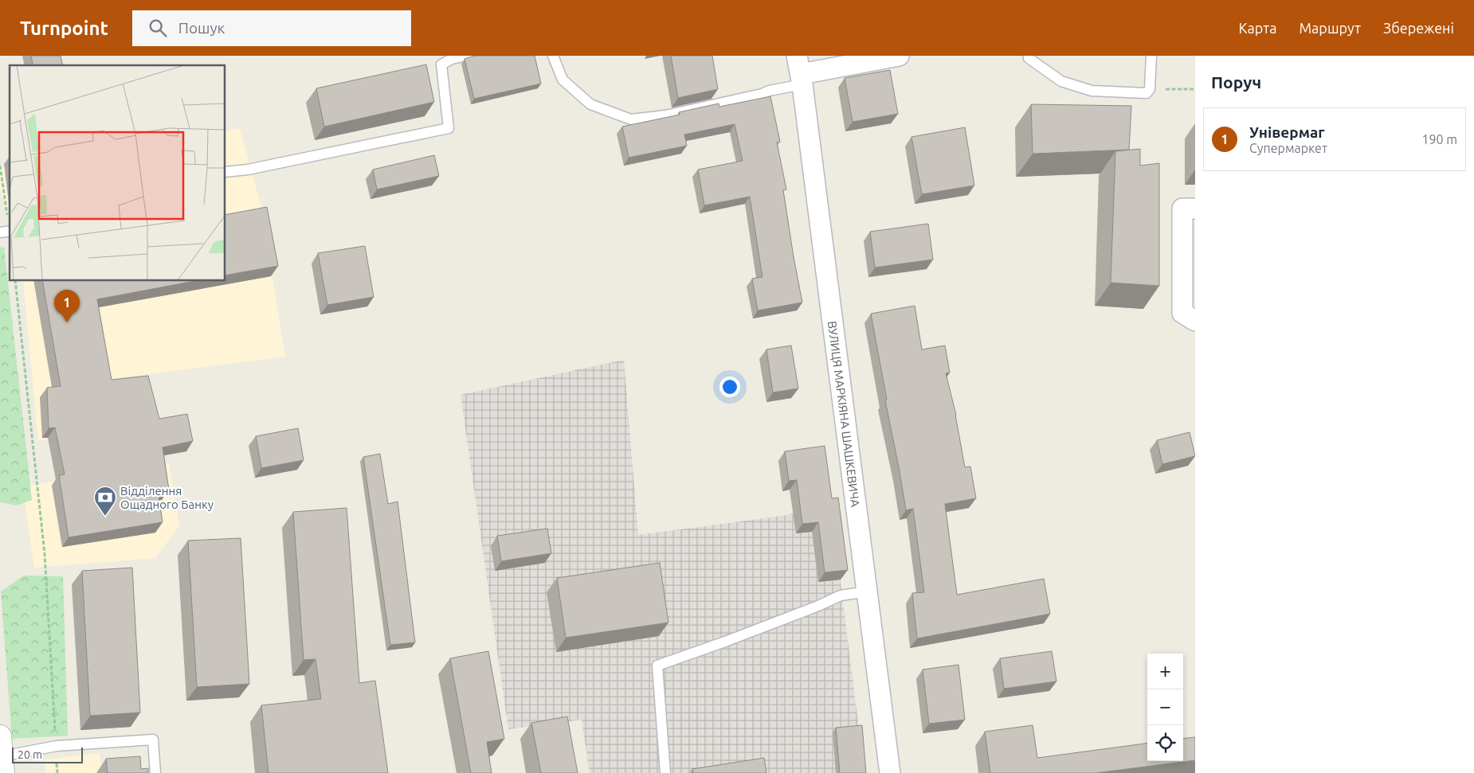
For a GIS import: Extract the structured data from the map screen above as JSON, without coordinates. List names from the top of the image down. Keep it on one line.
{"streets":{"street":["ВУЛИЦЯ МАРКІЯНА ШАШКЕВИЧА"]},"places":{"bank":["Відділення Ощадного Банку"]},"scale_bar":"20 m","page":{"header":"Turnpoint","search":"Пошук","nav":["Карта","Маршрут","Збережені"],"heading":"Поруч","list":[{"mark":"1","name":"Універмаг","note":"Супермаркет","value":"190 m"}],"pins":"1","map_buttons":["+","−"],"scale":"20 m"}}
